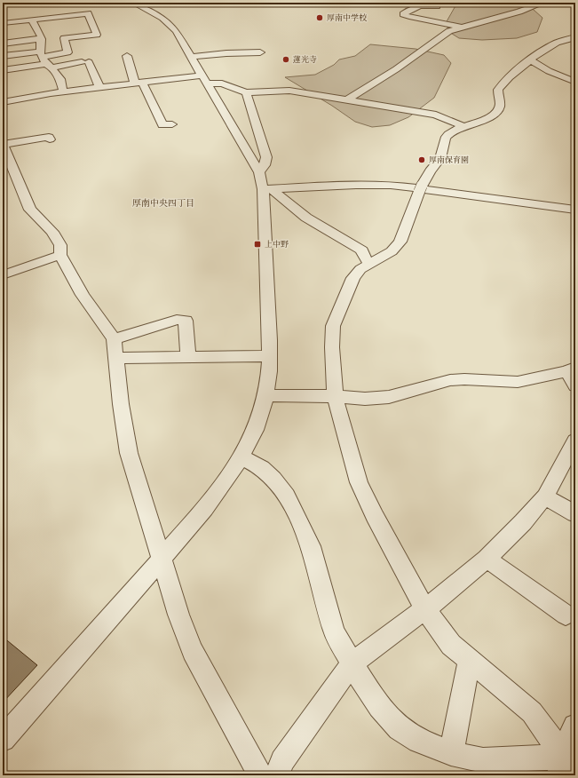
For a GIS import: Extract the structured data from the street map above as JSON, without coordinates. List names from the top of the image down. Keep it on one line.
{"districts":["厚南中央四丁目"],"places":{"other":["厚南中学校","蓮光寺","厚南保育園"],"transit":["上中野"]}}
